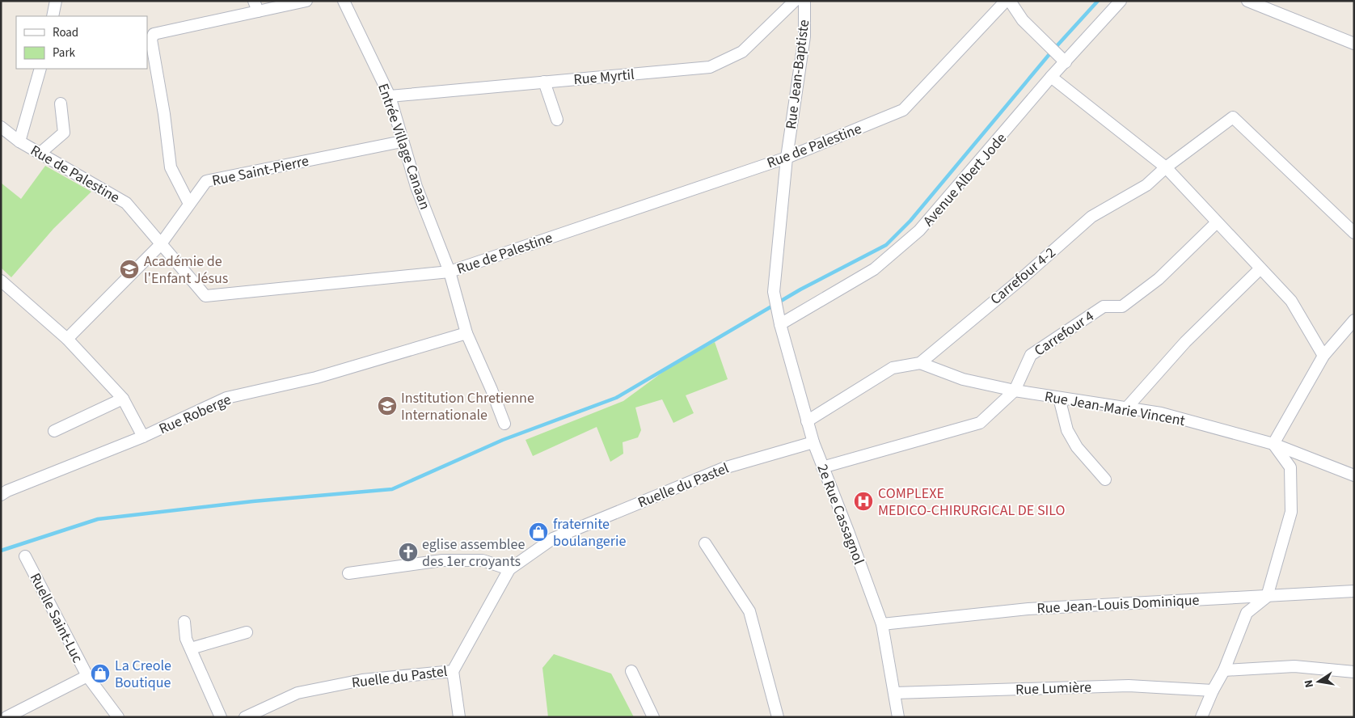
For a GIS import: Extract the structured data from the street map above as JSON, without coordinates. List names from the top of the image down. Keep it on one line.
{"streets":{"street":["Rue Jean-Baptiste","Rue Myrtil","Rue de Palestine","Entrée Village Canaan","Rue Saint-Pierre","Avenue Albert Jode","Carrefour 4-2","Carrefour 4","Rue Jean-Marie Vincent","Rue Roberge","Ruelle du Pastel","2e Rue Cassagnol","Rue Jean-Louis Dominique","Ruelle Saint-Luc","Rue Lumière"]},"crossings":[["Rue Jean-Baptiste","Rue de Palestine"],["Rue Jean-Baptiste","2e Rue Cassagnol"],["Rue Myrtil","Entrée Village Canaan"],["Rue de Palestine","Entrée Village Canaan"],["Rue de Palestine","Rue Saint-Pierre"],["Entrée Village Canaan","Rue Saint-Pierre"],["Entrée Village Canaan","Rue Roberge"],["Avenue Albert Jode","2e Rue Cassagnol"],["Carrefour 4-2","Rue Jean-Marie Vincent"],["Carrefour 4-2","2e Rue Cassagnol"],["Carrefour 4","Rue Jean-Marie Vincent"],["Carrefour 4","2e Rue Cassagnol"],["Ruelle du Pastel","2e Rue Cassagnol"],["2e Rue Cassagnol","Rue Jean-Louis Dominique"],["2e Rue Cassagnol","Rue Lumière"]],"places":{"school or university":["Académie de l'Enfant Jésus","Institution Chretienne Internationale"],"hospital":["COMPLEXE MEDICO-CHIRURGICAL DE SILO"],"shop":["fraternite boulangerie","La Creole Boutique"],"church":["eglise assemblee des 1er croyants"]},"legend":["Road","Park"],"north":"left"}
